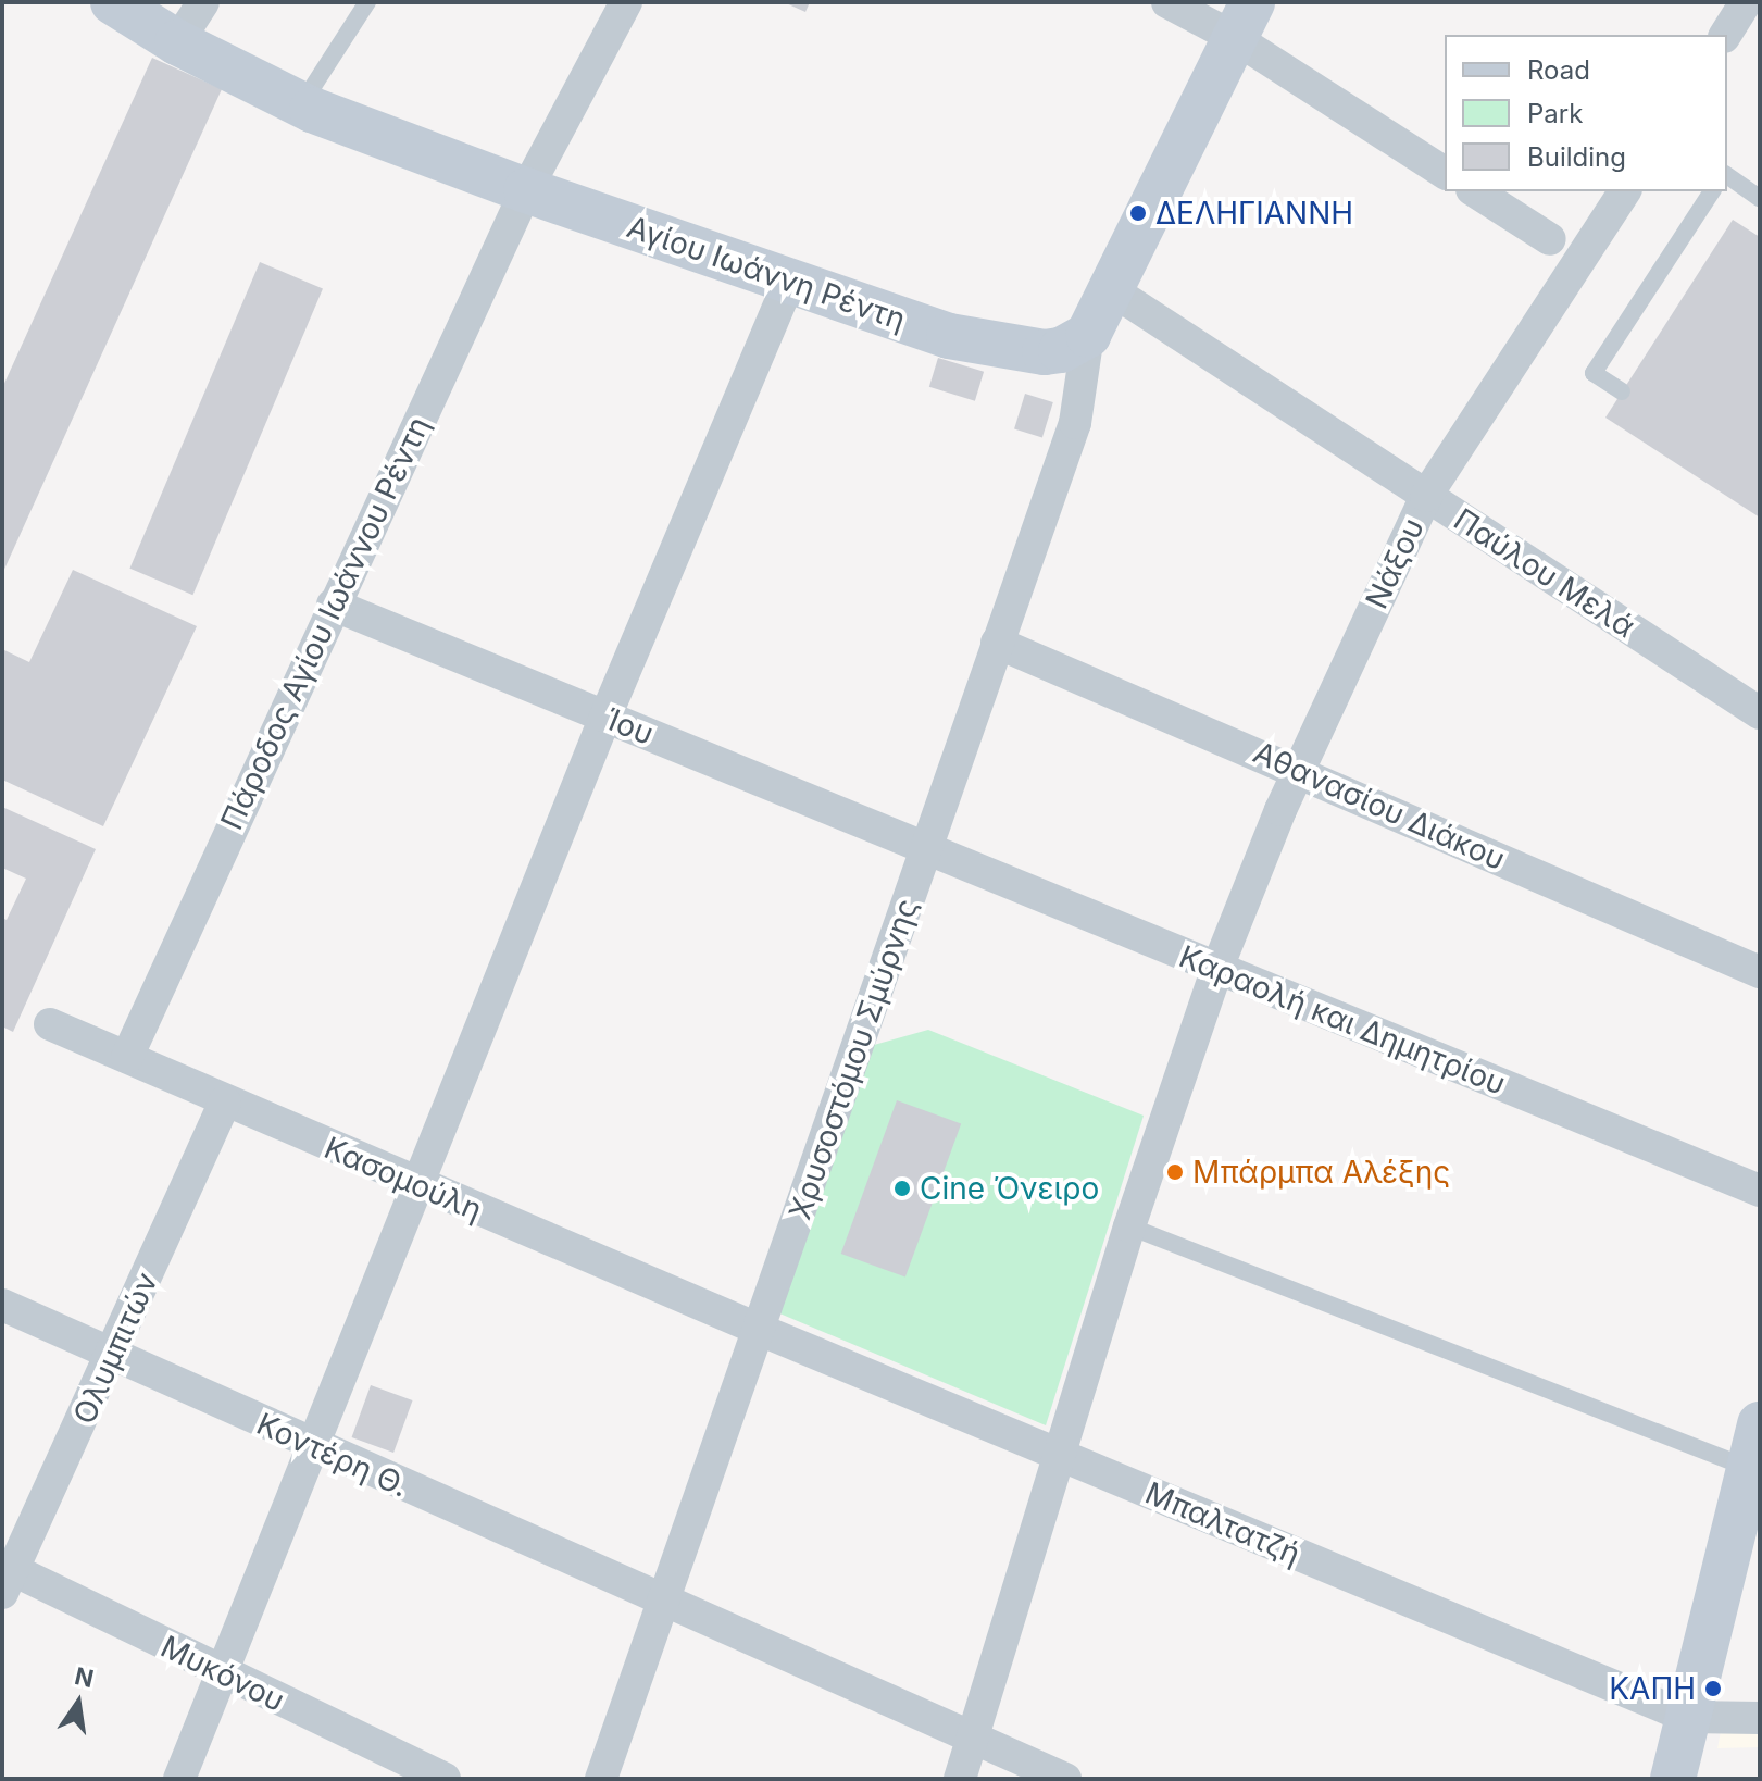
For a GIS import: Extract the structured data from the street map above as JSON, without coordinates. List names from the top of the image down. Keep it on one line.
{"streets":{"street":["Αγίου Ιωάννη Ρέντη","Νάξου","Παύλου Μελά","Πάροδος Αγίου Ιωάννου Ρέντη","Ίου","Αθανασίου Διάκου","Καραολή και Δημητρίου","Χρυσοστόμου Σμύρνης","Κασομούλη","Ολυμπιτών","Κοντέρη Θ.","Μπαλτατζή","Μυκόνου"]},"crossings":[["Αγίου Ιωάννη Ρέντη","Πάροδος Αγίου Ιωάννου Ρέντη"],["Αγίου Ιωάννη Ρέντη","Χρυσοστόμου Σμύρνης"],["Νάξου","Παύλου Μελά"],["Νάξου","Αθανασίου Διάκου"],["Νάξου","Καραολή και Δημητρίου"],["Νάξου","Κοντέρη Θ."],["Νάξου","Μπαλτατζή"],["Πάροδος Αγίου Ιωάννου Ρέντη","Ίου"],["Πάροδος Αγίου Ιωάννου Ρέντη","Κασομούλη"],["Ίου","Καραολή και Δημητρίου"],["Ίου","Χρυσοστόμου Σμύρνης"],["Αθανασίου Διάκου","Χρυσοστόμου Σμύρνης"],["Καραολή και Δημητρίου","Χρυσοστόμου Σμύρνης"],["Χρυσοστόμου Σμύρνης","Κασομούλη"],["Χρυσοστόμου Σμύρνης","Κοντέρη Θ."],["Χρυσοστόμου Σμύρνης","Μπαλτατζή"],["Κασομούλη","Ολυμπιτών"],["Κασομούλη","Μπαλτατζή"],["Ολυμπιτών","Κοντέρη Θ."],["Ολυμπιτών","Μυκόνου"]],"places":["ΔΕΛΗΓΙΑΝΝΗ","Μπάρμπα Αλέξης","Cine Όνειρο","ΚΑΠΗ"],"legend":["Road","Park","Building"],"north":"top"}
